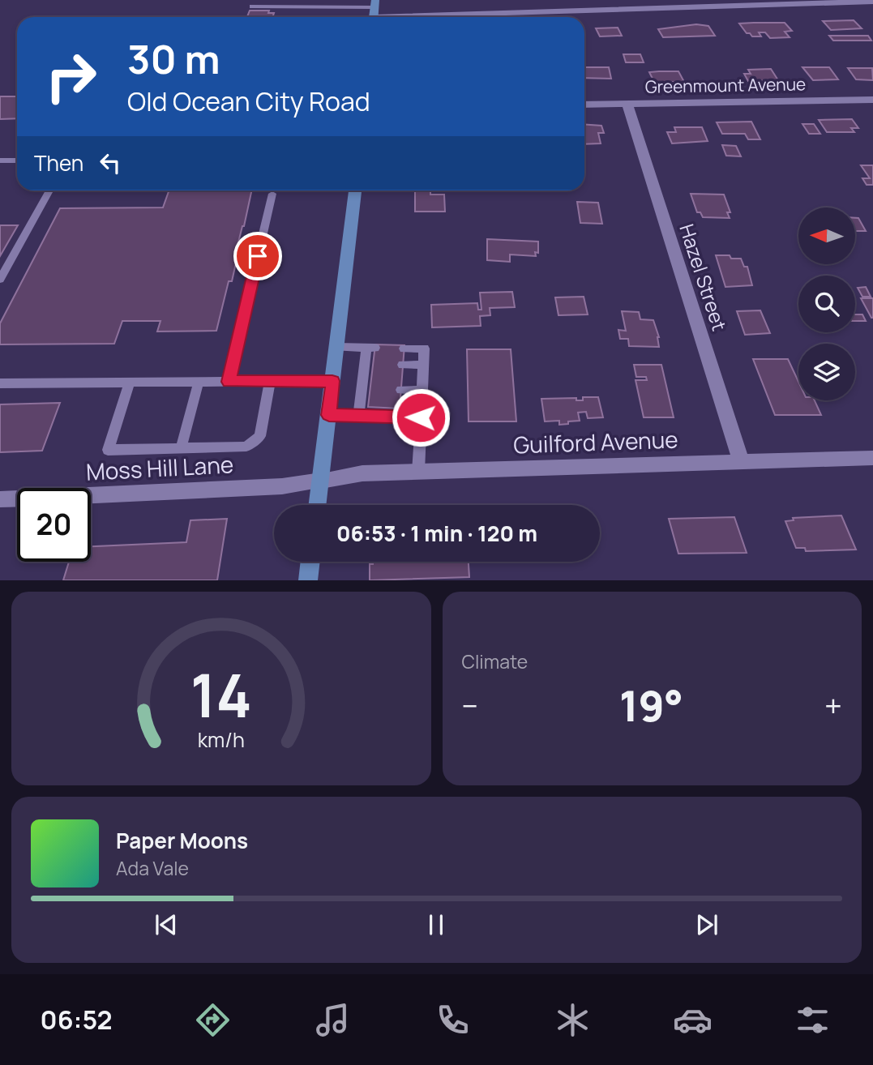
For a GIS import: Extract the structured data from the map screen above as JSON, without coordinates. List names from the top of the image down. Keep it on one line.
{"streets":{"street":["Greenmount Avenue","Hazel Street","Guilford Avenue","Moss Hill Lane"]},"crossings":[["Greenmount Avenue","Hazel Street"],["Hazel Street","Guilford Avenue"],["Guilford Avenue","Moss Hill Lane"]],"north":"left","page":{"turn":["30 m","Old Ocean City Road"],"then":"Then","limit":"20","trip":"06:53 · 1 min · 120 m","tile":"Climate","heat":["−","19°","+"],"song":["Paper Moons","Ada Vale"],"tabs":"06:52","gauge":["14","km/h"]}}
